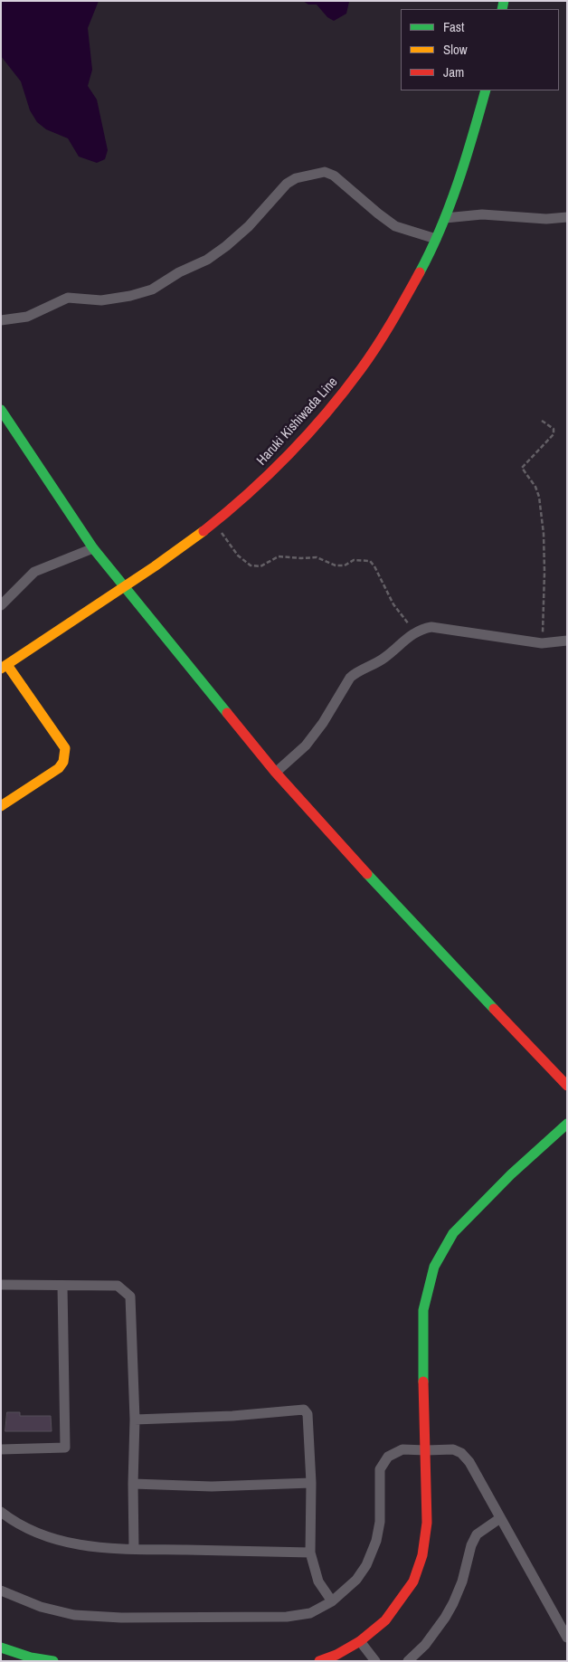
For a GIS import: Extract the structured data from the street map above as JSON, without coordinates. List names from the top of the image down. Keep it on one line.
{"streets":{"street":["Haruki Kishiwada Line"]},"legend":["Fast","Slow","Jam"]}
